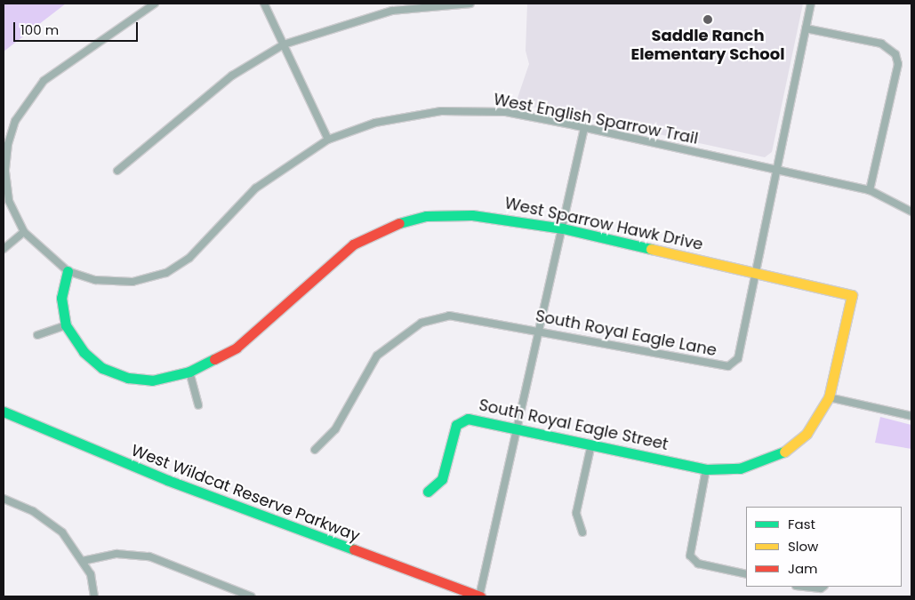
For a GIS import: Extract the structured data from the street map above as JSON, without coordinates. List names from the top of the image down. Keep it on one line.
{"streets":{"street":["West English Sparrow Trail","West Sparrow Hawk Drive","South Royal Eagle Lane","South Royal Eagle Street","West Wildcat Reserve Parkway"]},"crossings":[["West English Sparrow Trail","West Sparrow Hawk Drive"],["West English Sparrow Trail","South Royal Eagle Lane"],["West Sparrow Hawk Drive","South Royal Eagle Lane"],["West Sparrow Hawk Drive","South Royal Eagle Street"]],"places":["Saddle Ranch Elementary School"],"legend":["Fast","Slow","Jam"],"scale_bar":"100 m"}
